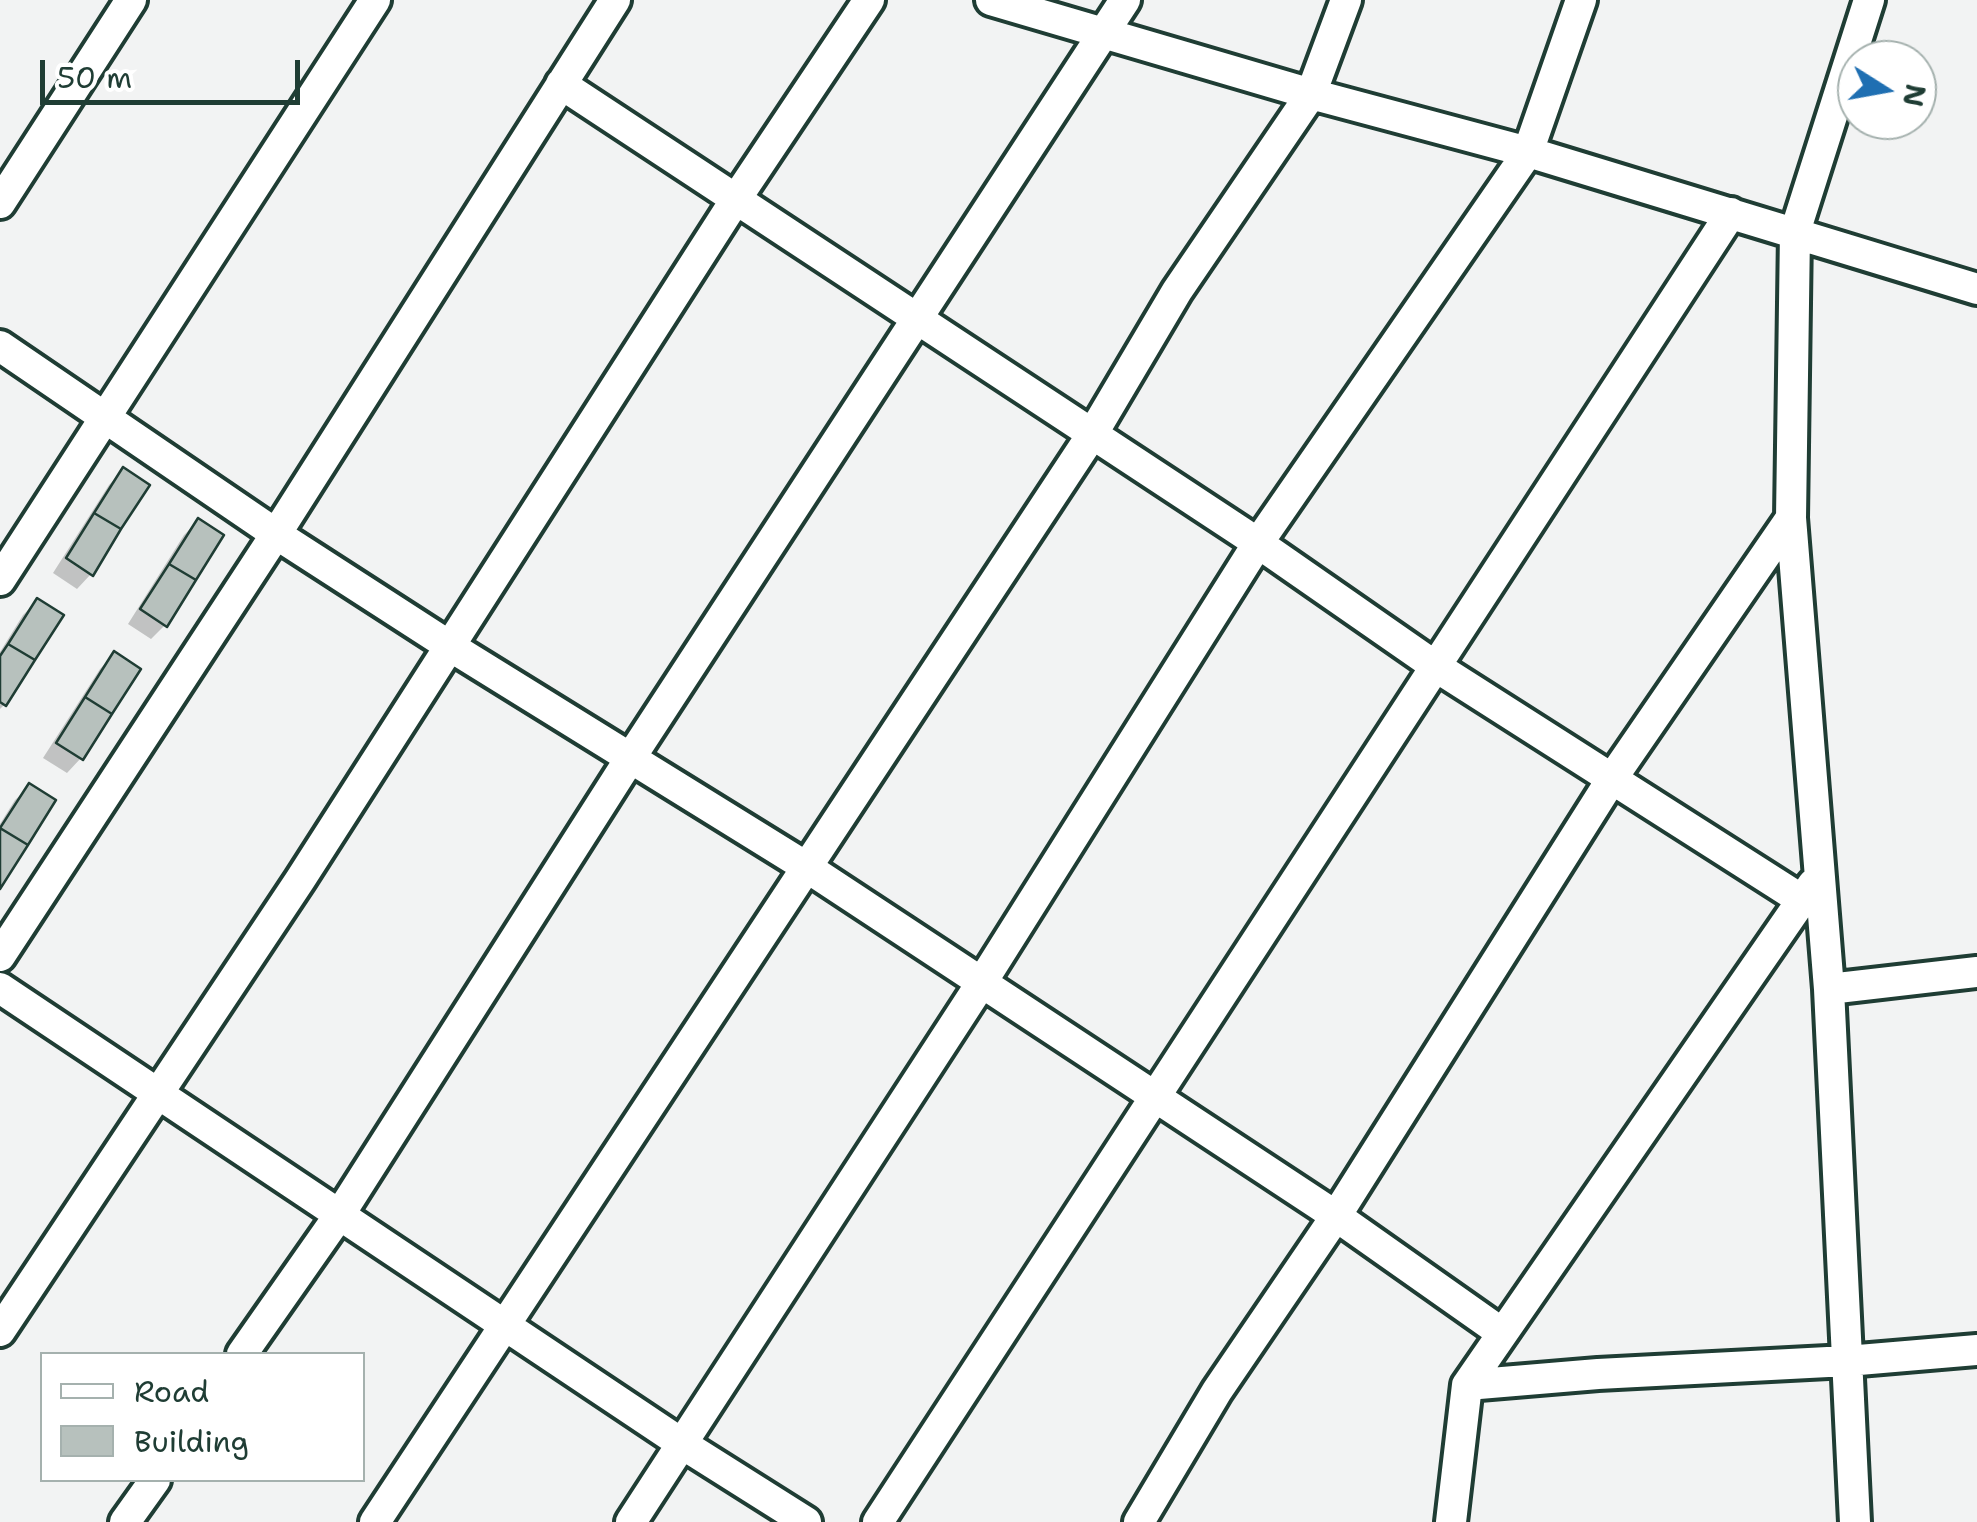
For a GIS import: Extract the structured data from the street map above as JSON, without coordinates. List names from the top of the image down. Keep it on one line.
{"legend":["Road","Building"],"scale_bar":"50 m","north":"right"}
